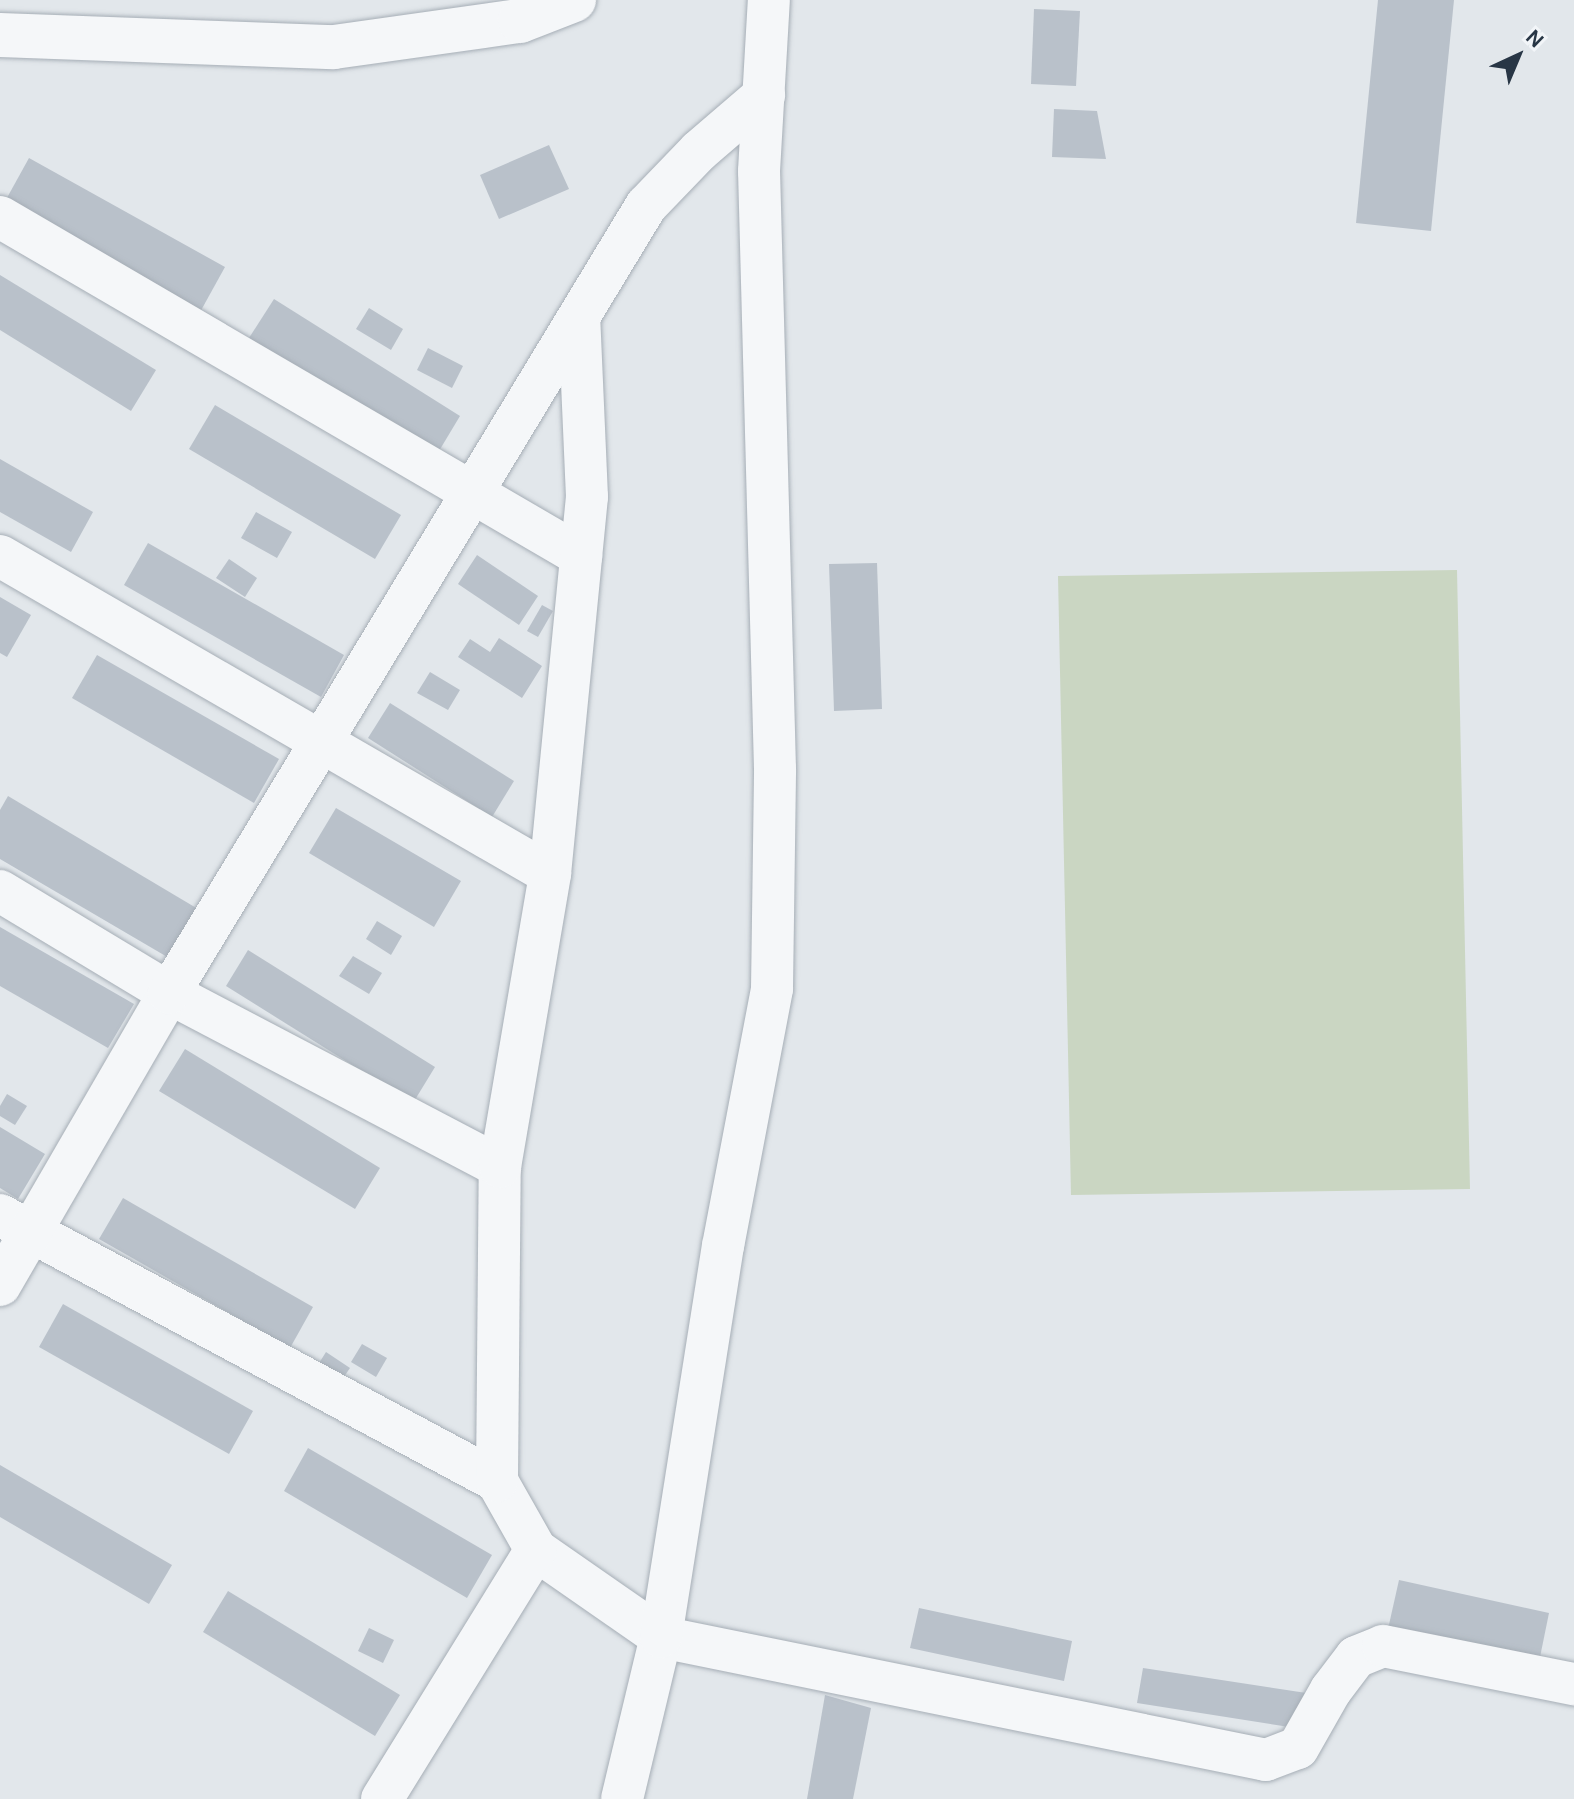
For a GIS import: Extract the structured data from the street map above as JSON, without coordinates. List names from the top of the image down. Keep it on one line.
{"north":"top right"}
